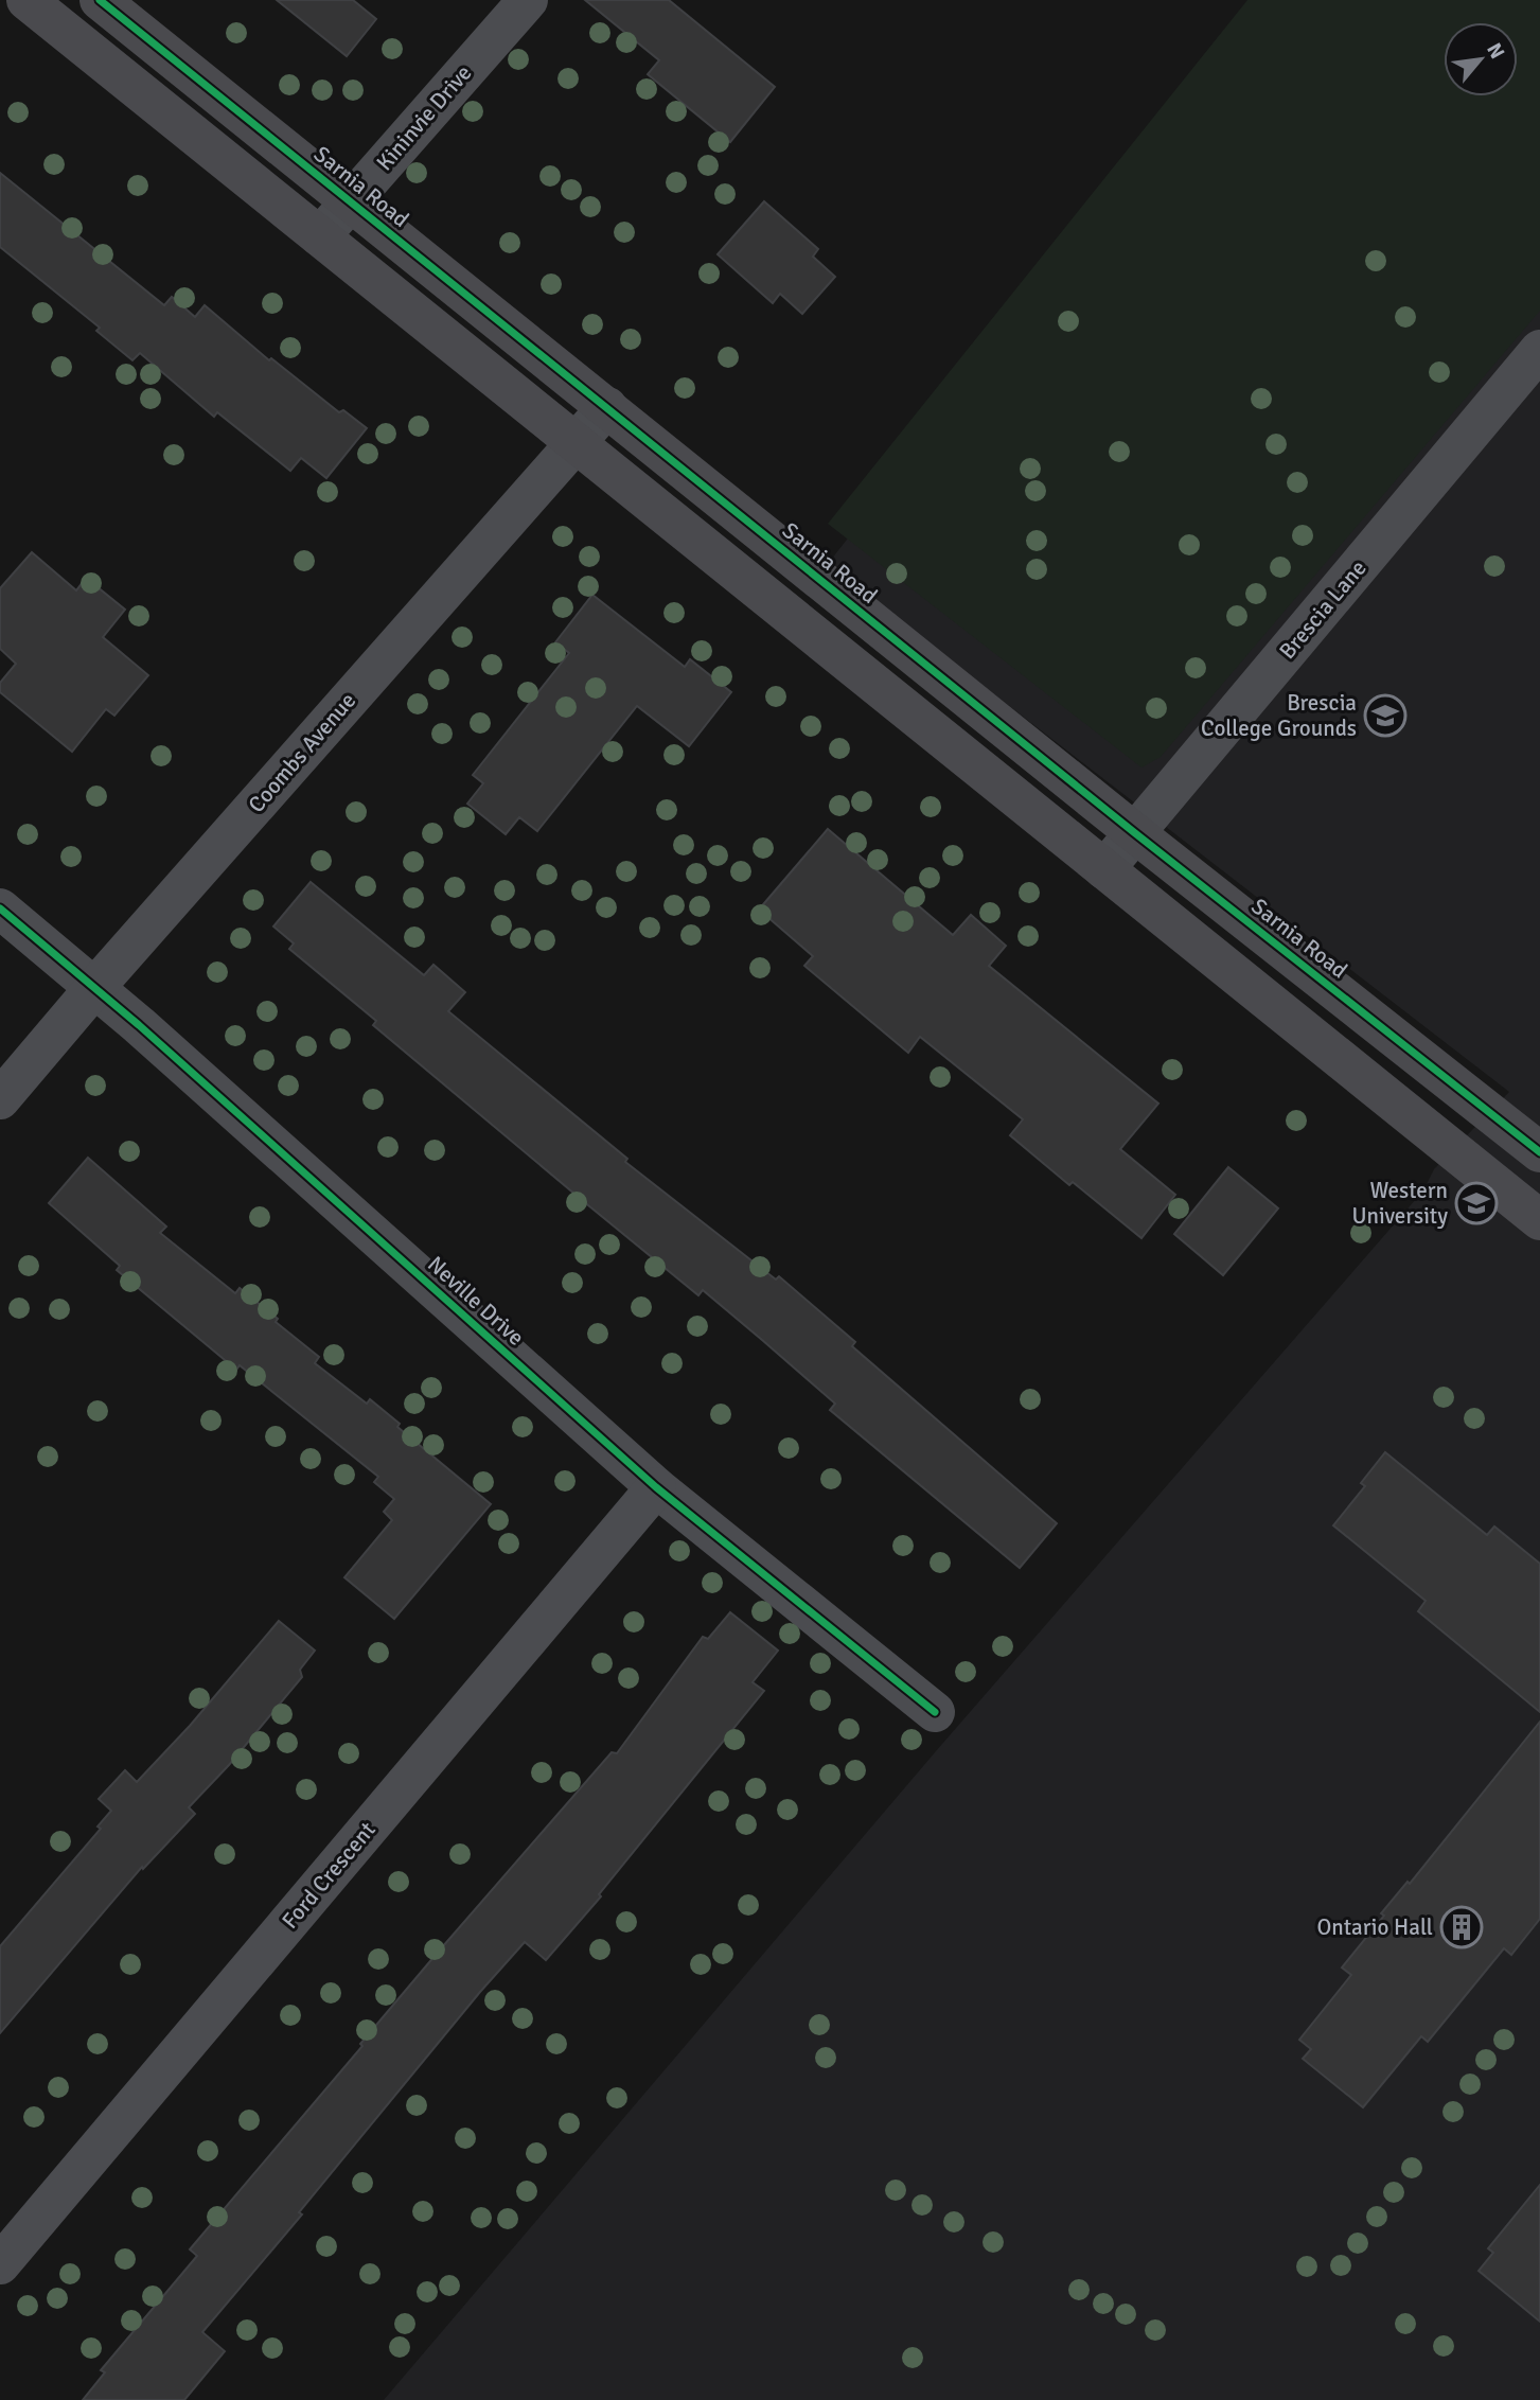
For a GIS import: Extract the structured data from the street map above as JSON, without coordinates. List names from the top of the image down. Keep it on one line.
{"streets":{"main road":["Sarnia Road"],"street":["Kininvie Drive","Brescia Lane","Coombs Avenue","Neville Drive","Ford Crescent"]},"crossings":[["Kininvie Drive","Sarnia Road"],["Sarnia Road","Brescia Lane"],["Sarnia Road","Coombs Avenue"],["Coombs Avenue","Neville Drive"],["Neville Drive","Ford Crescent"]],"places":{"school or university":["Brescia College Grounds","Western University"],"building":["Ontario Hall"]},"north":"top right"}
